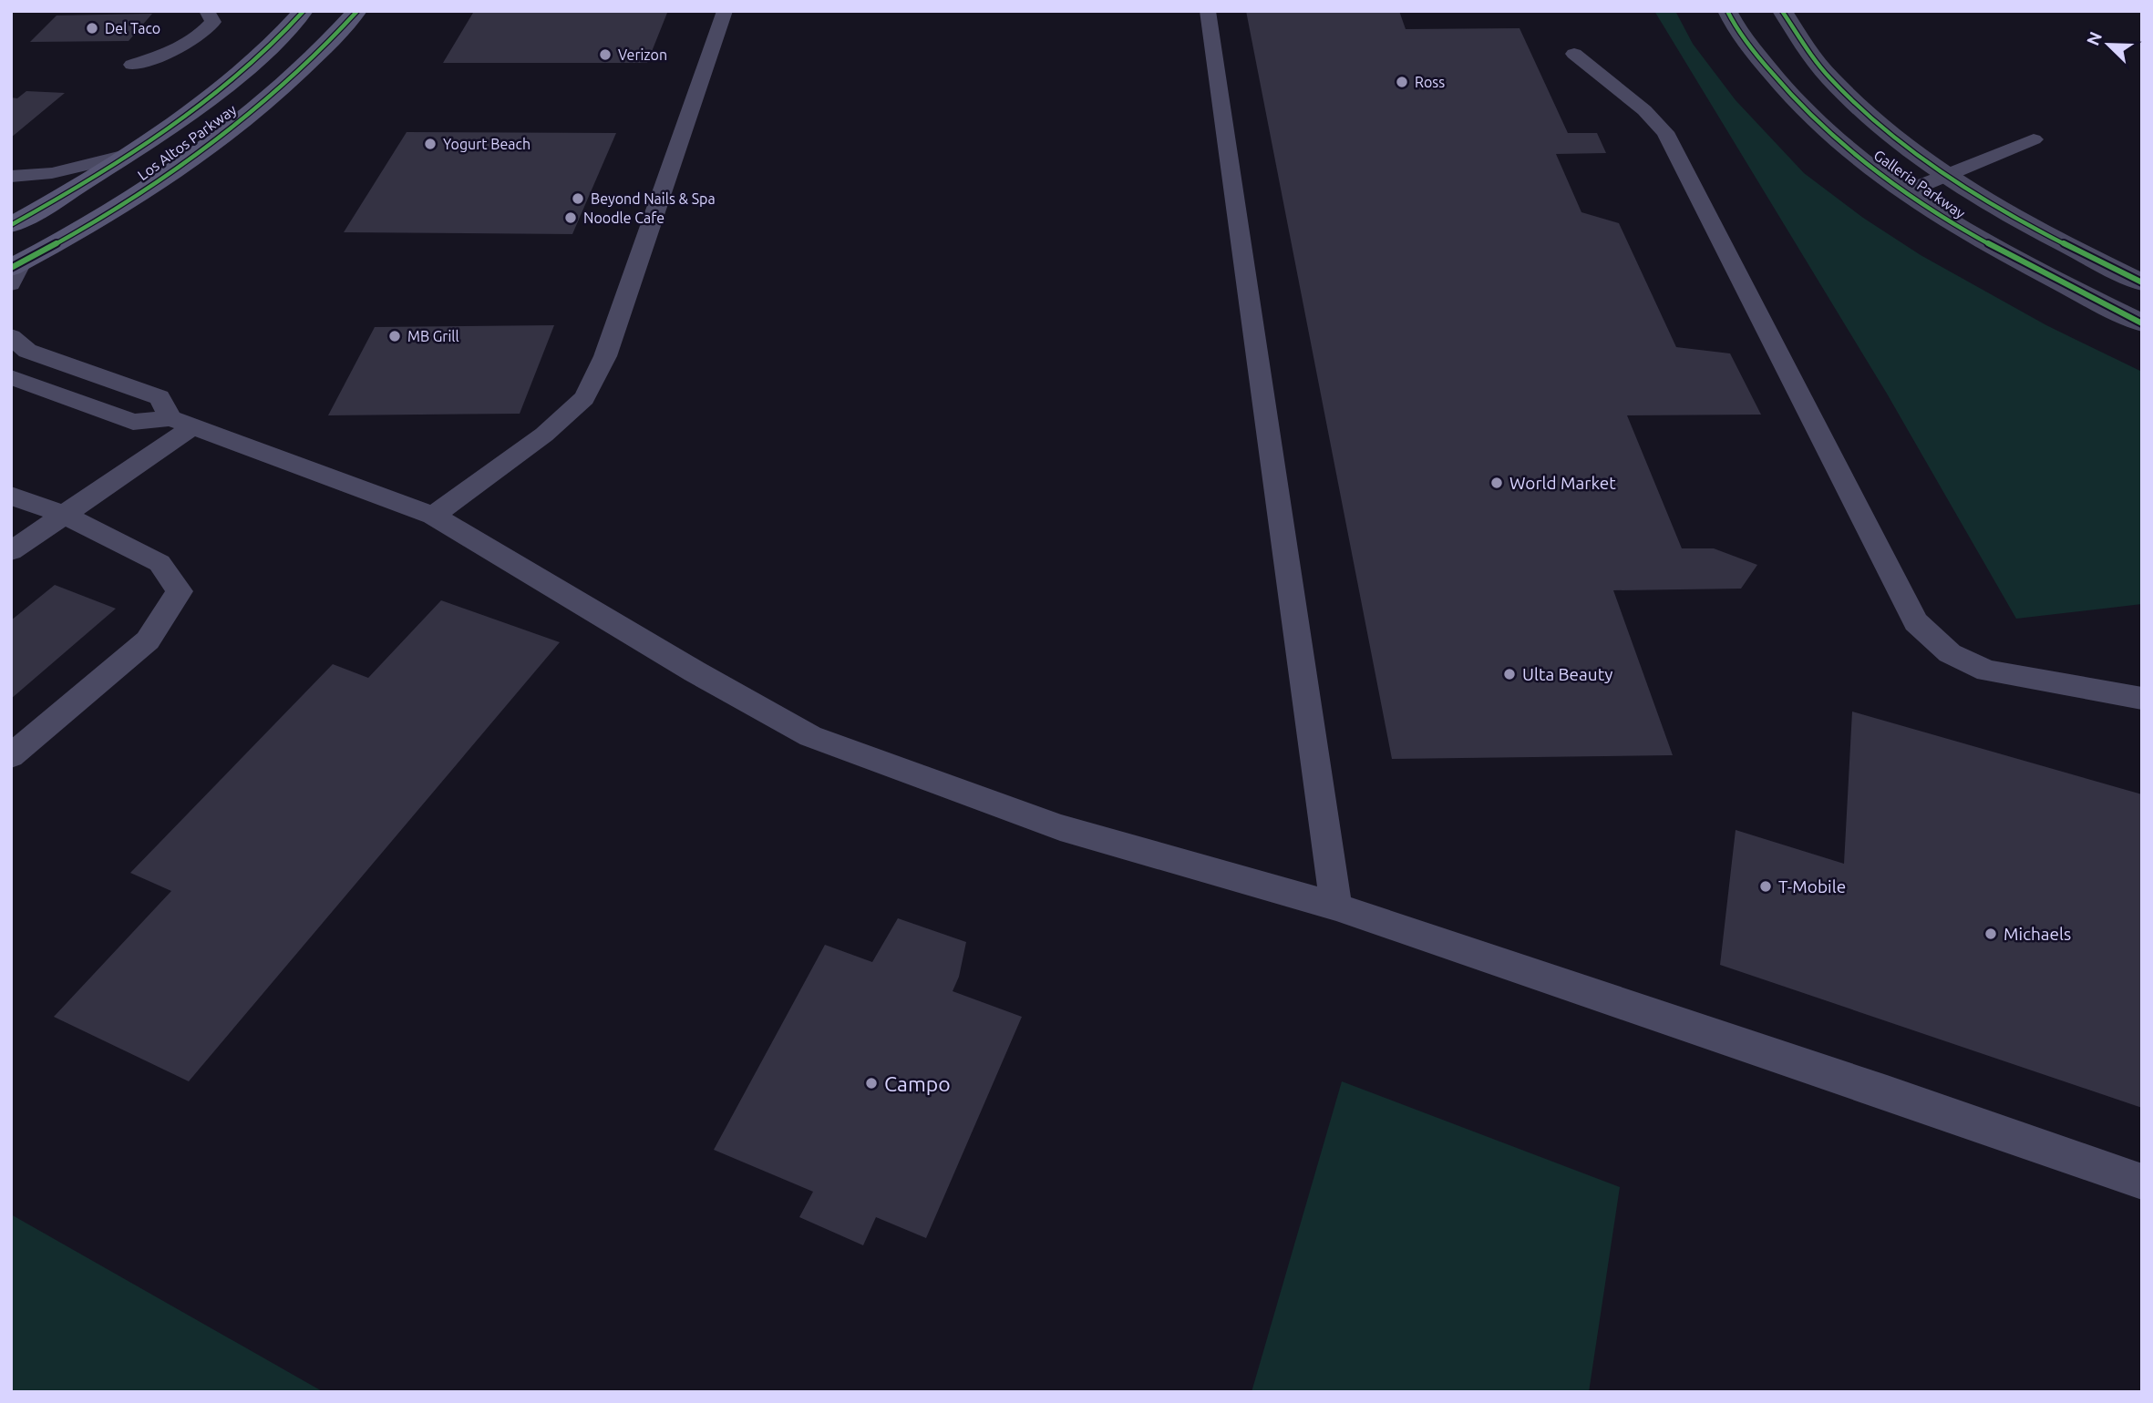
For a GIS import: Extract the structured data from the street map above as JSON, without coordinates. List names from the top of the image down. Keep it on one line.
{"streets":{"main road":["Los Altos Parkway"],"street":["Galleria Parkway"]},"places":["Del Taco","Verizon","Ross","Yogurt Beach","Beyond Nails & Spa","Noodle Cafe","MB Grill","World Market","Ulta Beauty","T-Mobile","Michaels","Campo"],"north":"top left"}
